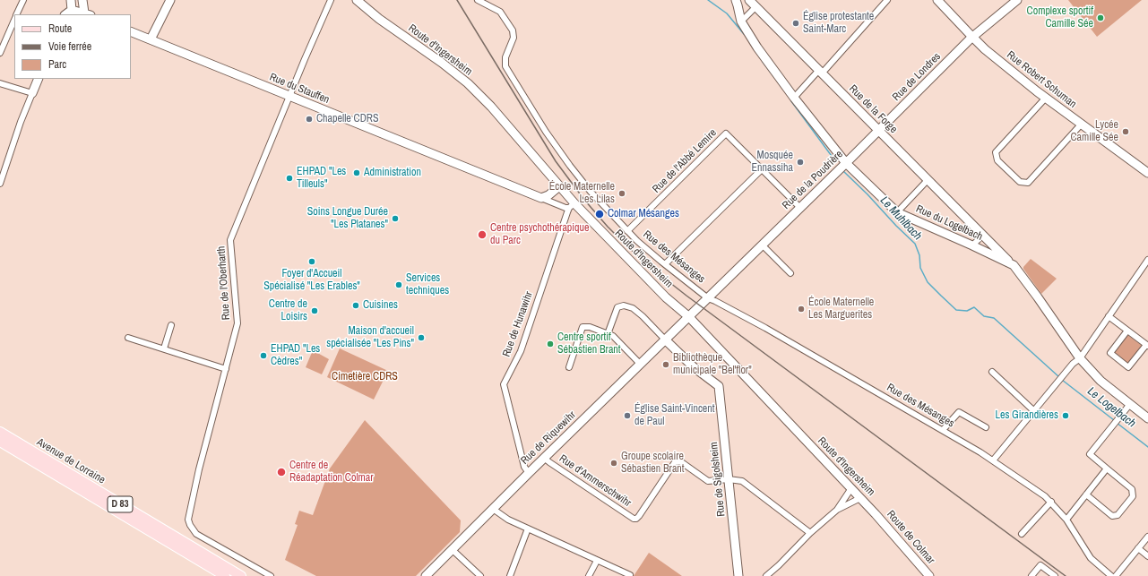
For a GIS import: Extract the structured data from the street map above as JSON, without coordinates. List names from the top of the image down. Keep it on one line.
{"streets":{"main road":["Avenue de Lorraine","D 83"],"street":["Route d'Ingersheim","Rue de Londres","Rue Robert Schuman","Rue du Stauffen","Rue de la Forge","Rue de l'Abbé Lemire","Rue de la Poudrière","Rue du Logelbach","Rue des Mésanges","Rue de l'Oberharth","Rue de Hunawihr","Rue de Riquewihr","Rue de Sigolsheim","Rue d'Ammerschwihr","Route de Colmar"]},"crossings":[["Route d'Ingersheim","Rue du Stauffen"],["Route d'Ingersheim","Rue de la Poudrière"],["Route d'Ingersheim","Rue de Hunawihr"],["Route d'Ingersheim","Rue de Riquewihr"],["Route d'Ingersheim","Route de Colmar"],["Rue de Londres","Rue Robert Schuman"],["Rue de Londres","Rue de la Forge"],["Rue de Londres","Rue de la Poudrière"],["Rue du Stauffen","Rue de l'Oberharth"],["Rue du Stauffen","Rue de Hunawihr"],["Rue de la Forge","Rue de la Poudrière"],["Rue de la Forge","Rue du Logelbach"],["Rue de l'Abbé Lemire","Rue de la Poudrière"],["Rue de l'Abbé Lemire","Rue des Mésanges"],["Rue de la Poudrière","Rue du Logelbach"],["Rue de la Poudrière","Rue des Mésanges"],["Rue de la Poudrière","Rue de Riquewihr"],["Rue de Hunawihr","Rue de Riquewihr"],["Rue de Riquewihr","Rue de Sigolsheim"],["Rue de Riquewihr","Rue d'Ammerschwihr"],["Rue de Sigolsheim","Rue d'Ammerschwihr"]],"water":["Le Muhlbach","Le Logelbach"],"parks":["Cimetière CDRS"],"places":["Complexe sportif Camille Sée","Église protestante Saint-Marc","Chapelle CDRS","Lycée Camille Sée","Mosquée Ennassiha","Administration","EHPAD \"Les Tilleuls\"","École Maternelle Les Lilas","Colmar Mésanges","Soins Longue Durée \"Les Platanes\"","Centre psychothérapique du Parc","Foyer d'Accueil Spécialisé \"Les Erables\"","Services techniques","Cuisines","École Maternelle Les Marguerites","Centre de Loisirs","Maison d'accueil spécialisée \"Les Pins\"","Centre sportif Sébastien Brant","EHPAD \"Les Cèdres\"","Bibliothèque municipale \"Bel'flor\"","Église Saint-Vincent de Paul","Les Girandières","Groupe scolaire Sébastien Brant","Centre de Réadaptation Colmar"],"legend":["Route","Voie ferrée","Parc"]}
